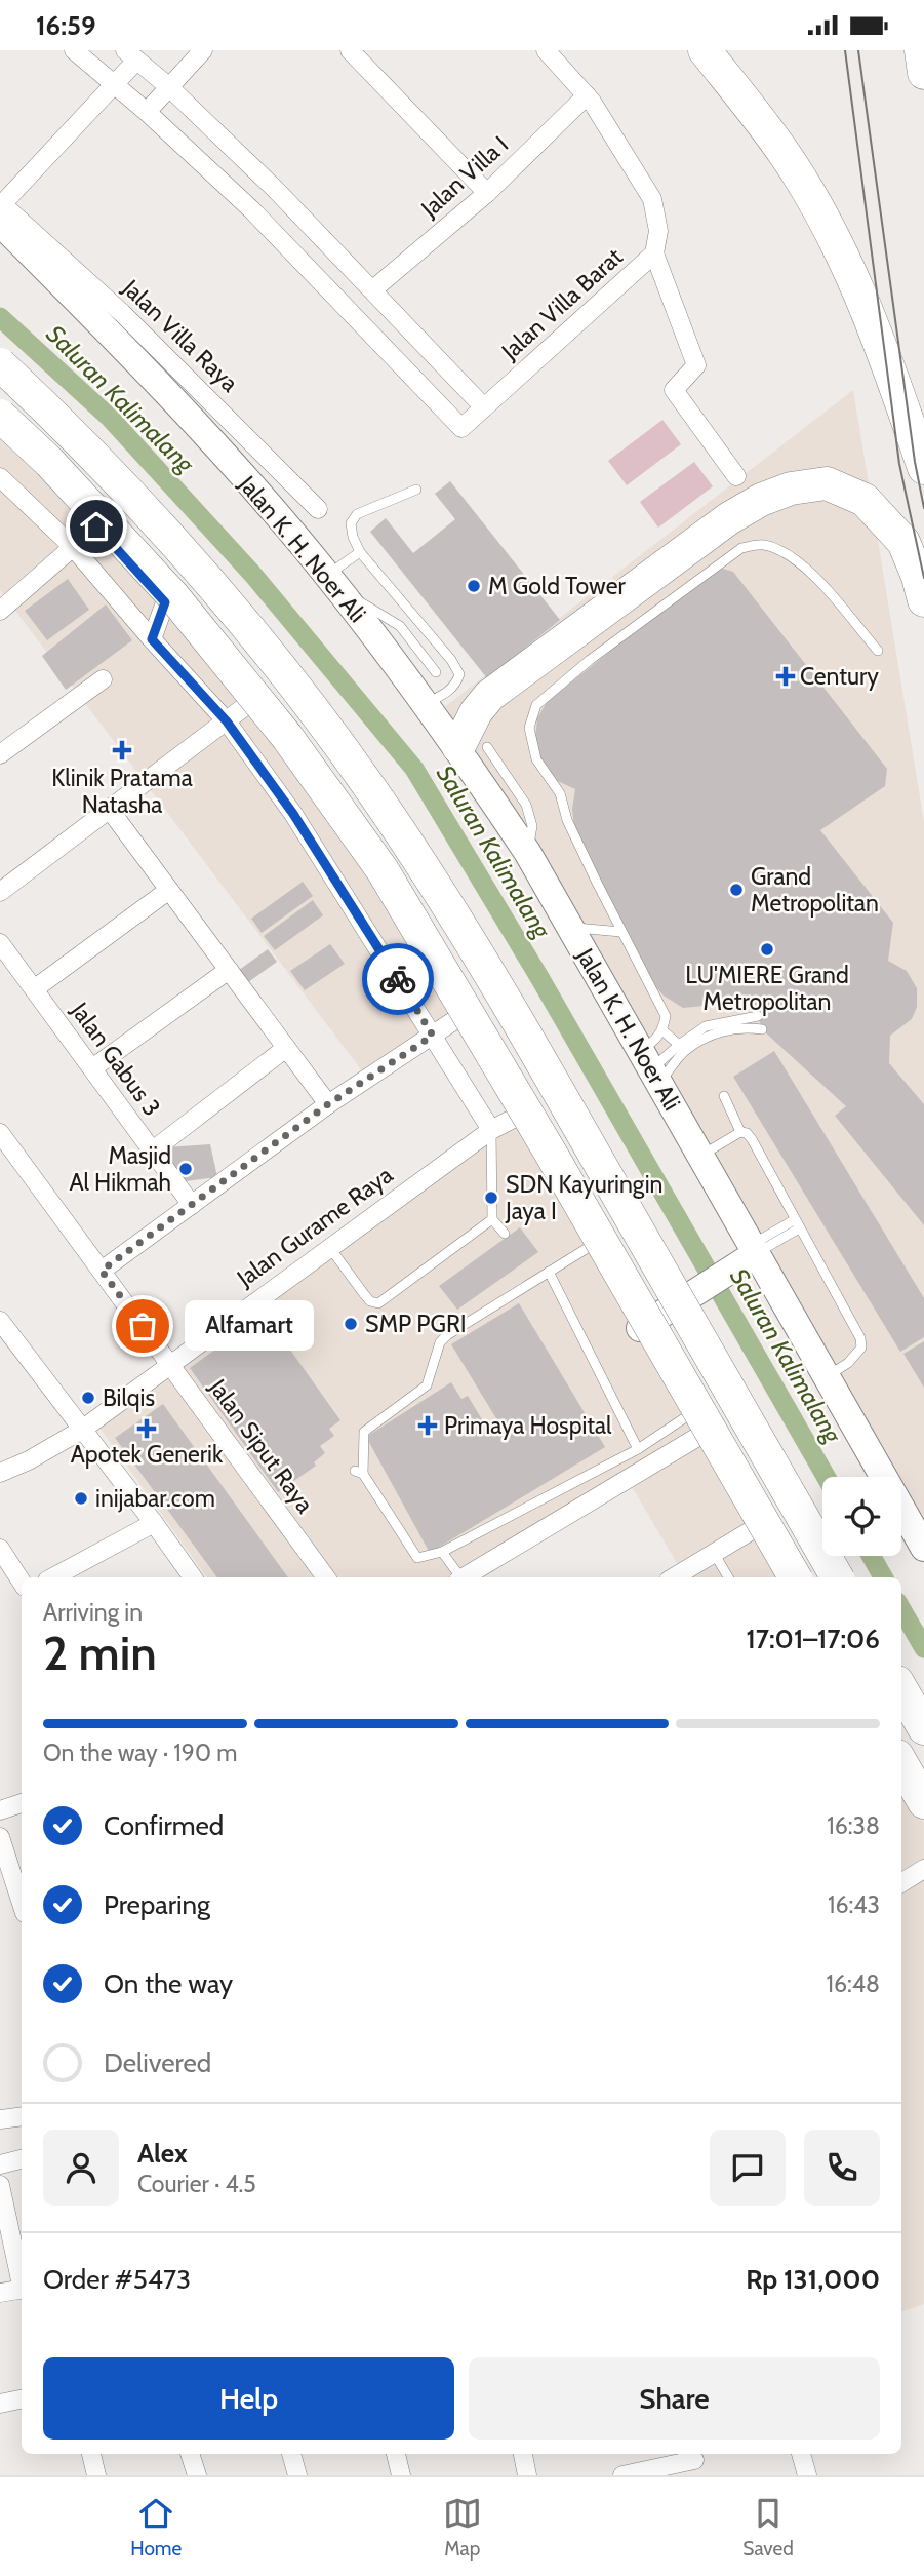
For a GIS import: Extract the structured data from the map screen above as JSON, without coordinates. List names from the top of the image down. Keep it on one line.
{"streets":{"main road":["Jalan K. H. Noer Ali"],"street":["Jalan Villa I","Jalan Villa Barat","Jalan Villa Raya","Jalan Gabus 3","Jalan Gurame Raya","Jalan Siput Raya"]},"crossings":[["Jalan Villa I","Jalan Villa Barat"],["Jalan Villa Raya","Jalan K. H. Noer Ali"],["Jalan Gurame Raya","Jalan Siput Raya"]],"water":["Saluran Kalimalang"],"places":{"other":["M Gold Tower","Grand Metropolitan","LU'MIERE Grand Metropolitan","Masjid Al Hikmah","SDN Kayuringin Jaya I","SMP PGRI","Alfamart","Bilqis","inijabar.com"],"health":["Century","Klinik Pratama Natasha","Primaya Hospital","Apotek Generik"]},"page":{"status":"16:59","bubble":"Alfamart","heading":["2 min","Arriving in","17:01–17:06"],"panel":["Alex","Courier · 4.5","Order #5473","Rp 131,000"],"bar":"On the way · 190 m","list":[["Confirmed","16:38"],["Preparing","16:43"],["On the way","16:48"],"Delivered"],"buttons":["Help","Share"],"tabs":["Home","Map","Saved"]}}
